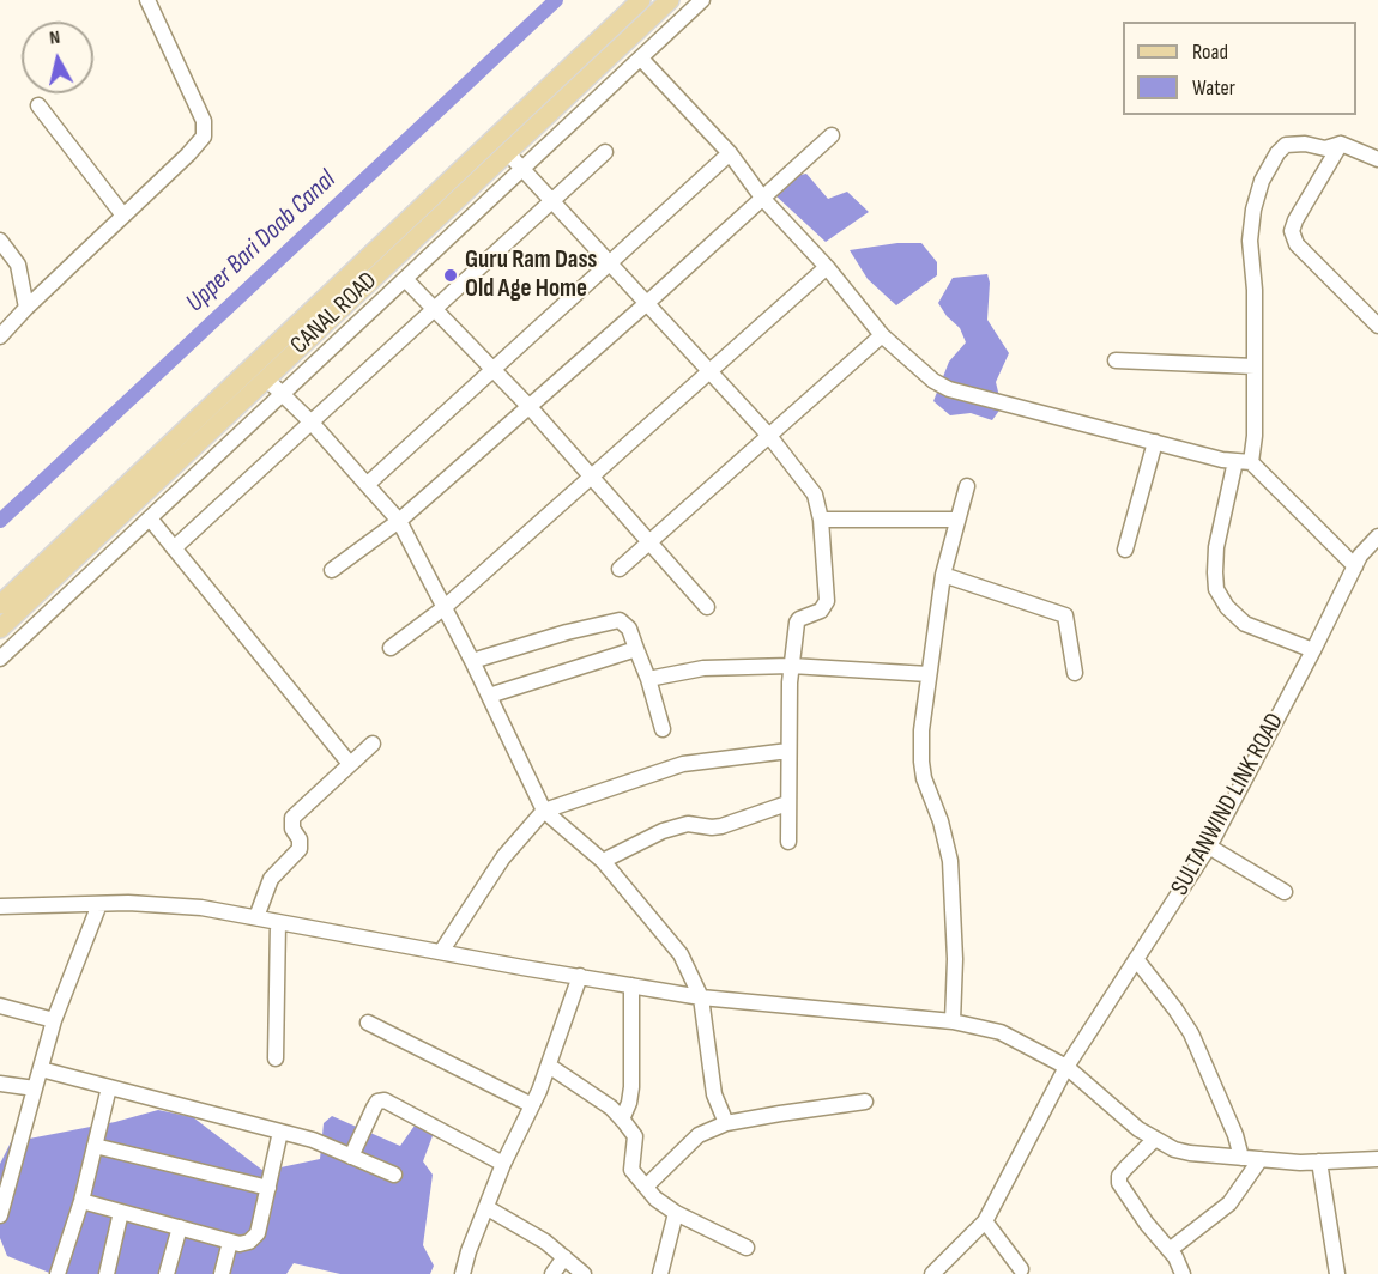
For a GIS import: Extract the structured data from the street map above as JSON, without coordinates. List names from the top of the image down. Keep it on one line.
{"streets":{"main road":["CANAL ROAD"],"street":["SULTANWIND LINK ROAD"]},"water":["Upper Bari Doab Canal"],"places":["Guru Ram Dass Old Age Home"],"legend":["Road","Water"],"north":"top"}
